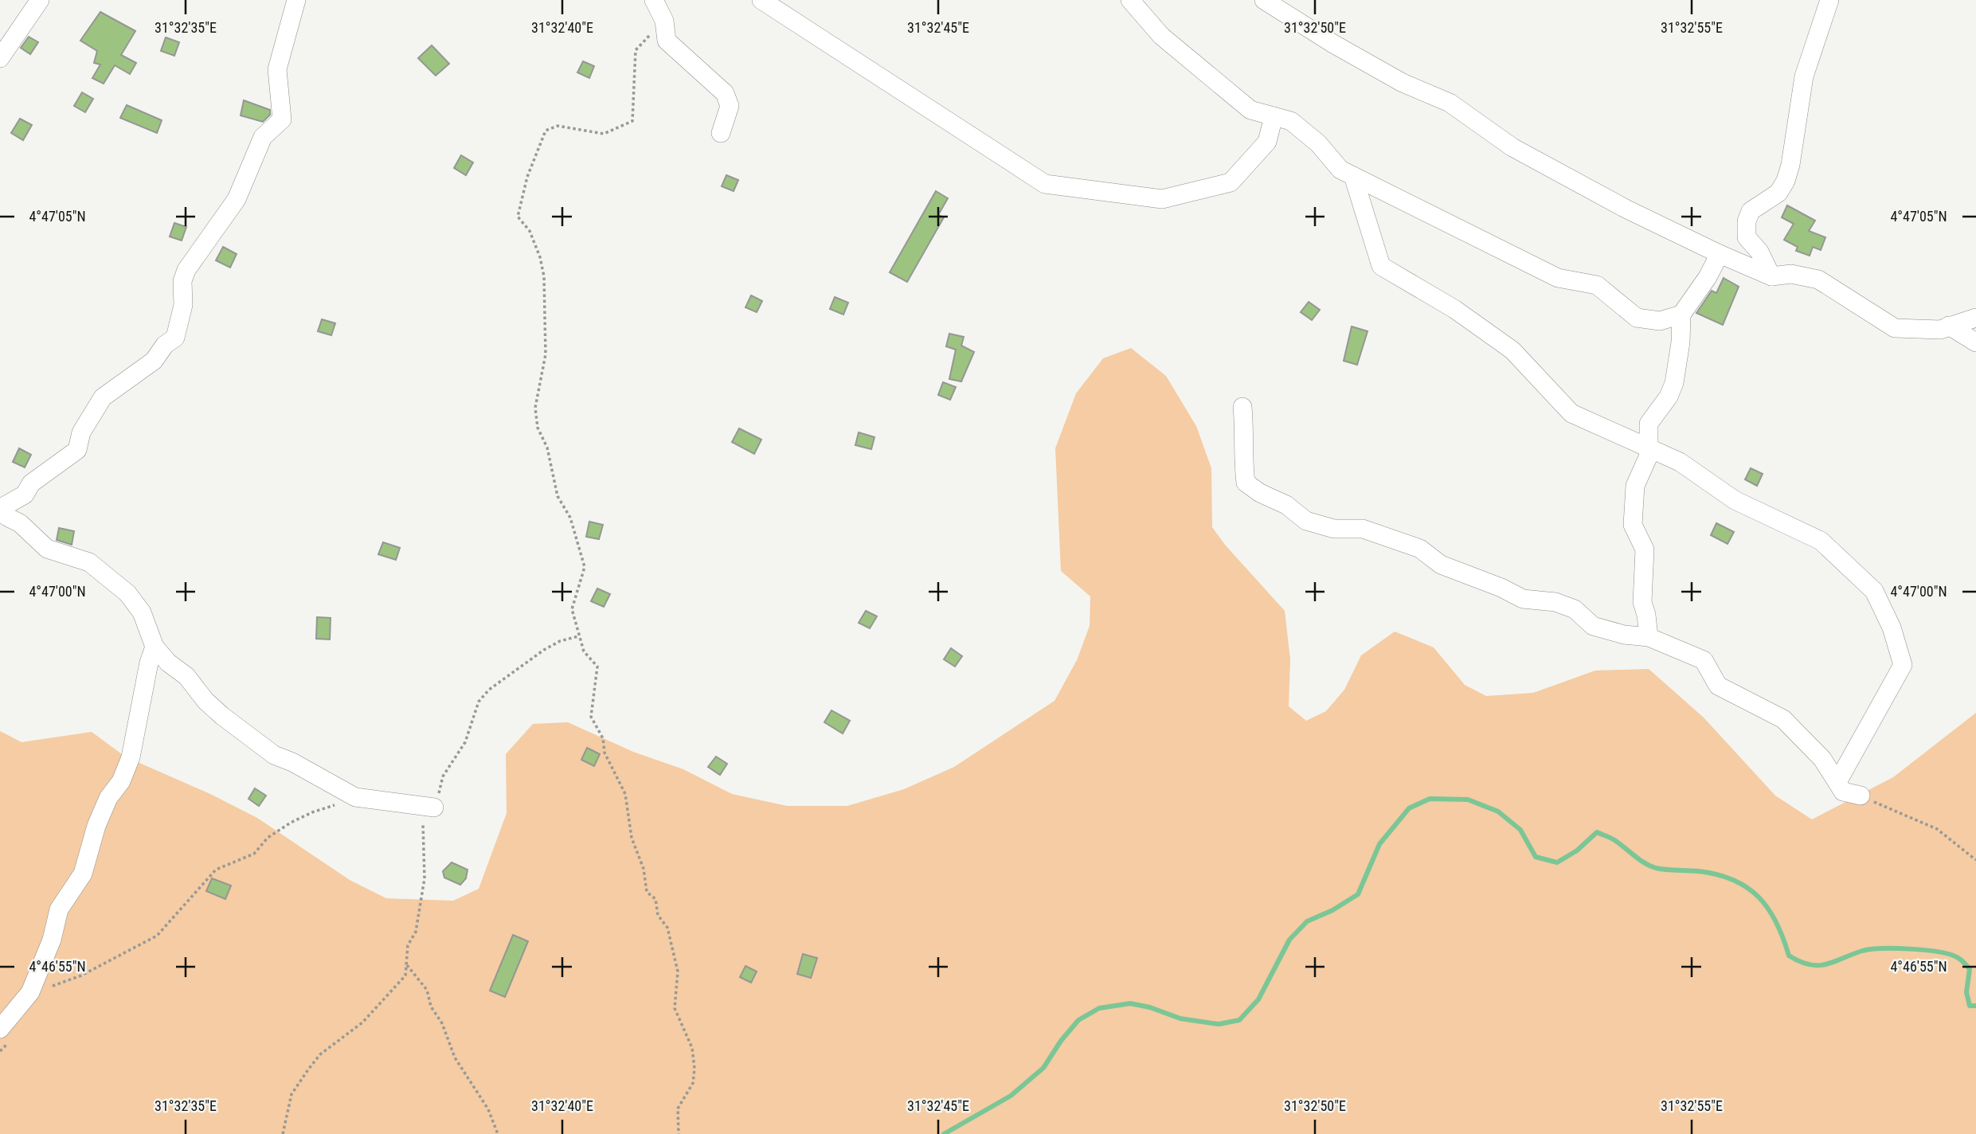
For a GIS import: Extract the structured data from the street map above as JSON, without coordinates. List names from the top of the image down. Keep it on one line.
{"coordinates":["31°32'35\"E","31°32'40\"E","31°32'45\"E","31°32'50\"E","31°32'55\"E","4°47'05\"N","4°47'00\"N","4°46'55\"N"]}
